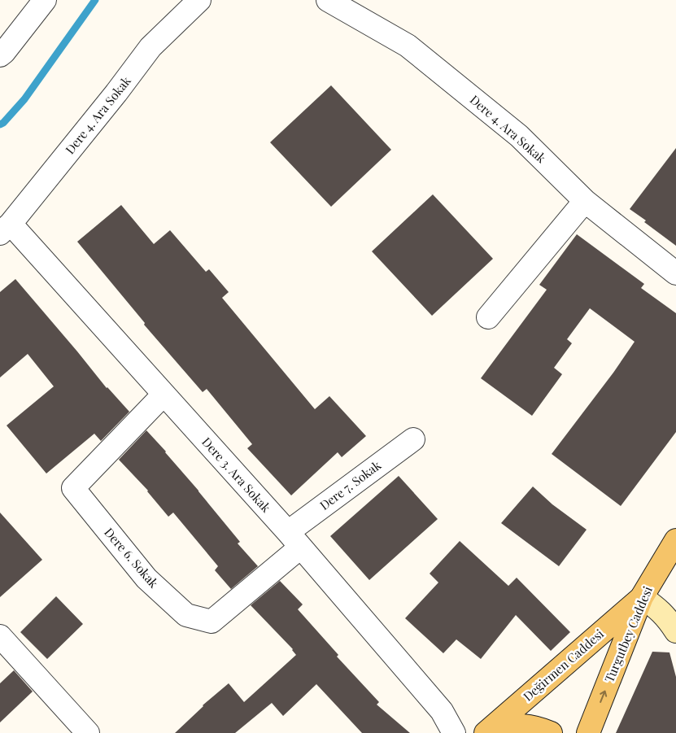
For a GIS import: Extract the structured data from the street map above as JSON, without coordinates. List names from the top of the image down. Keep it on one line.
{"streets":{"main road":["Turgutbey Caddesi","Değirmen Caddesi"],"street":["Dere 4. Ara Sokak","Dere 3. Ara Sokak","Dere 7. Sokak","Dere 6. Sokak"]},"crossings":[["Dere 4. Ara Sokak","Dere 3. Ara Sokak"],["Dere 3. Ara Sokak","Dere 7. Sokak"],["Dere 3. Ara Sokak","Dere 6. Sokak"],["Dere 7. Sokak","Dere 6. Sokak"],["Turgutbey Caddesi","Değirmen Caddesi"]],"one_way":["Turgutbey Caddesi"]}
